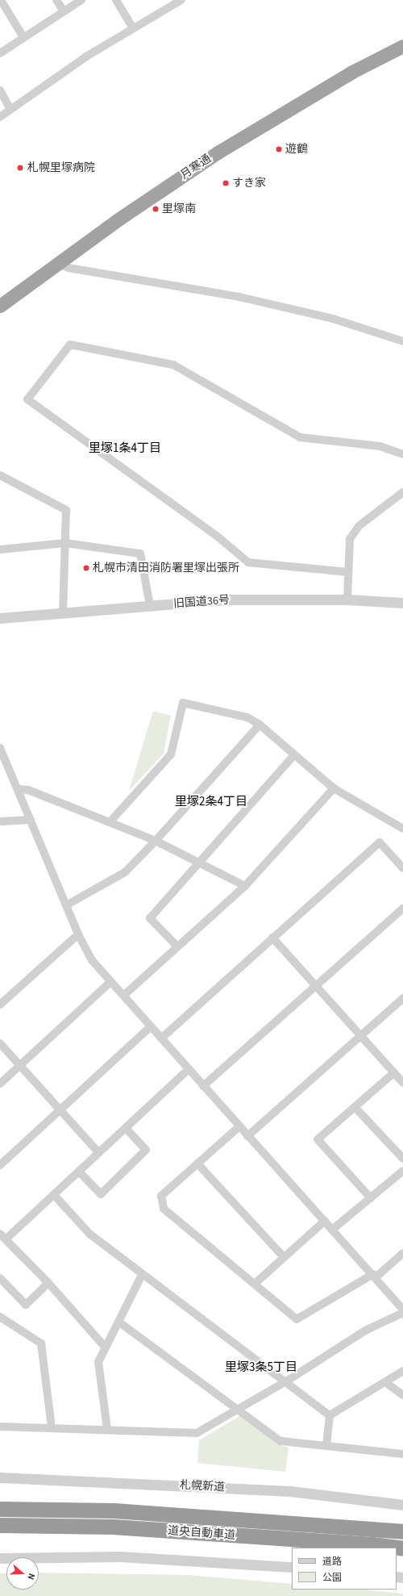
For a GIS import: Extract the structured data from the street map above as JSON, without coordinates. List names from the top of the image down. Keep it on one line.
{"streets":{"highway":["月寒通","道央自動車道"],"street":["旧国道36号","札幌新道"]},"districts":["里塚1条4丁目","里塚2条4丁目","里塚3条5丁目"],"places":["遊鶴","札幌里塚病院","すき家","里塚南","札幌市清田消防署里塚出張所"],"legend":["道路","公園"],"north":"right"}
